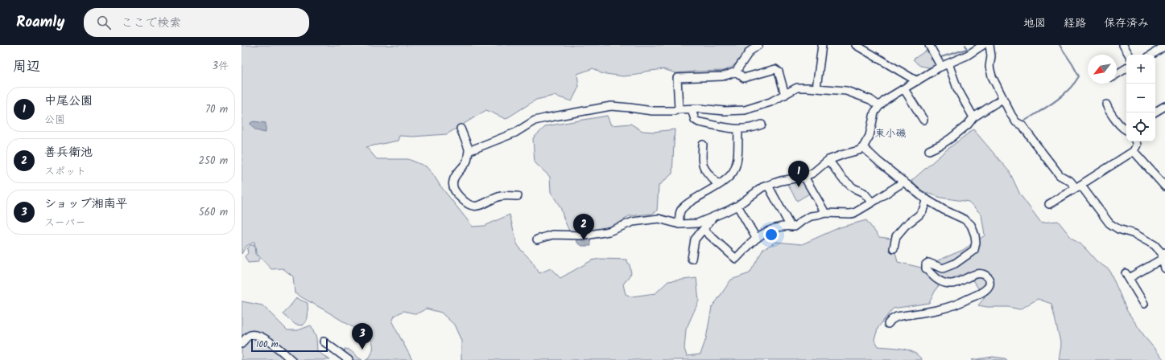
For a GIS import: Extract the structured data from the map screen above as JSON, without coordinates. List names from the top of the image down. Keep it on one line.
{"districts":["東小磯"],"scale_bar":"100 m","north":"bottom left","page":{"header":"Roamly","search":"ここで検索","nav":["地図","経路","保存済み"],"heading":["周辺","3件"],"map_buttons":["+","−"],"list":[{"mark":"1","name":"中尾公園","note":"公園","value":"70 m"},{"mark":"2","name":"善兵衛池","note":"スポット","value":"250 m"},{"mark":"3","name":"ショップ湘南平","note":"スーパー","value":"560 m"}],"pins":["1","2","3"],"scale":"100 m"}}
